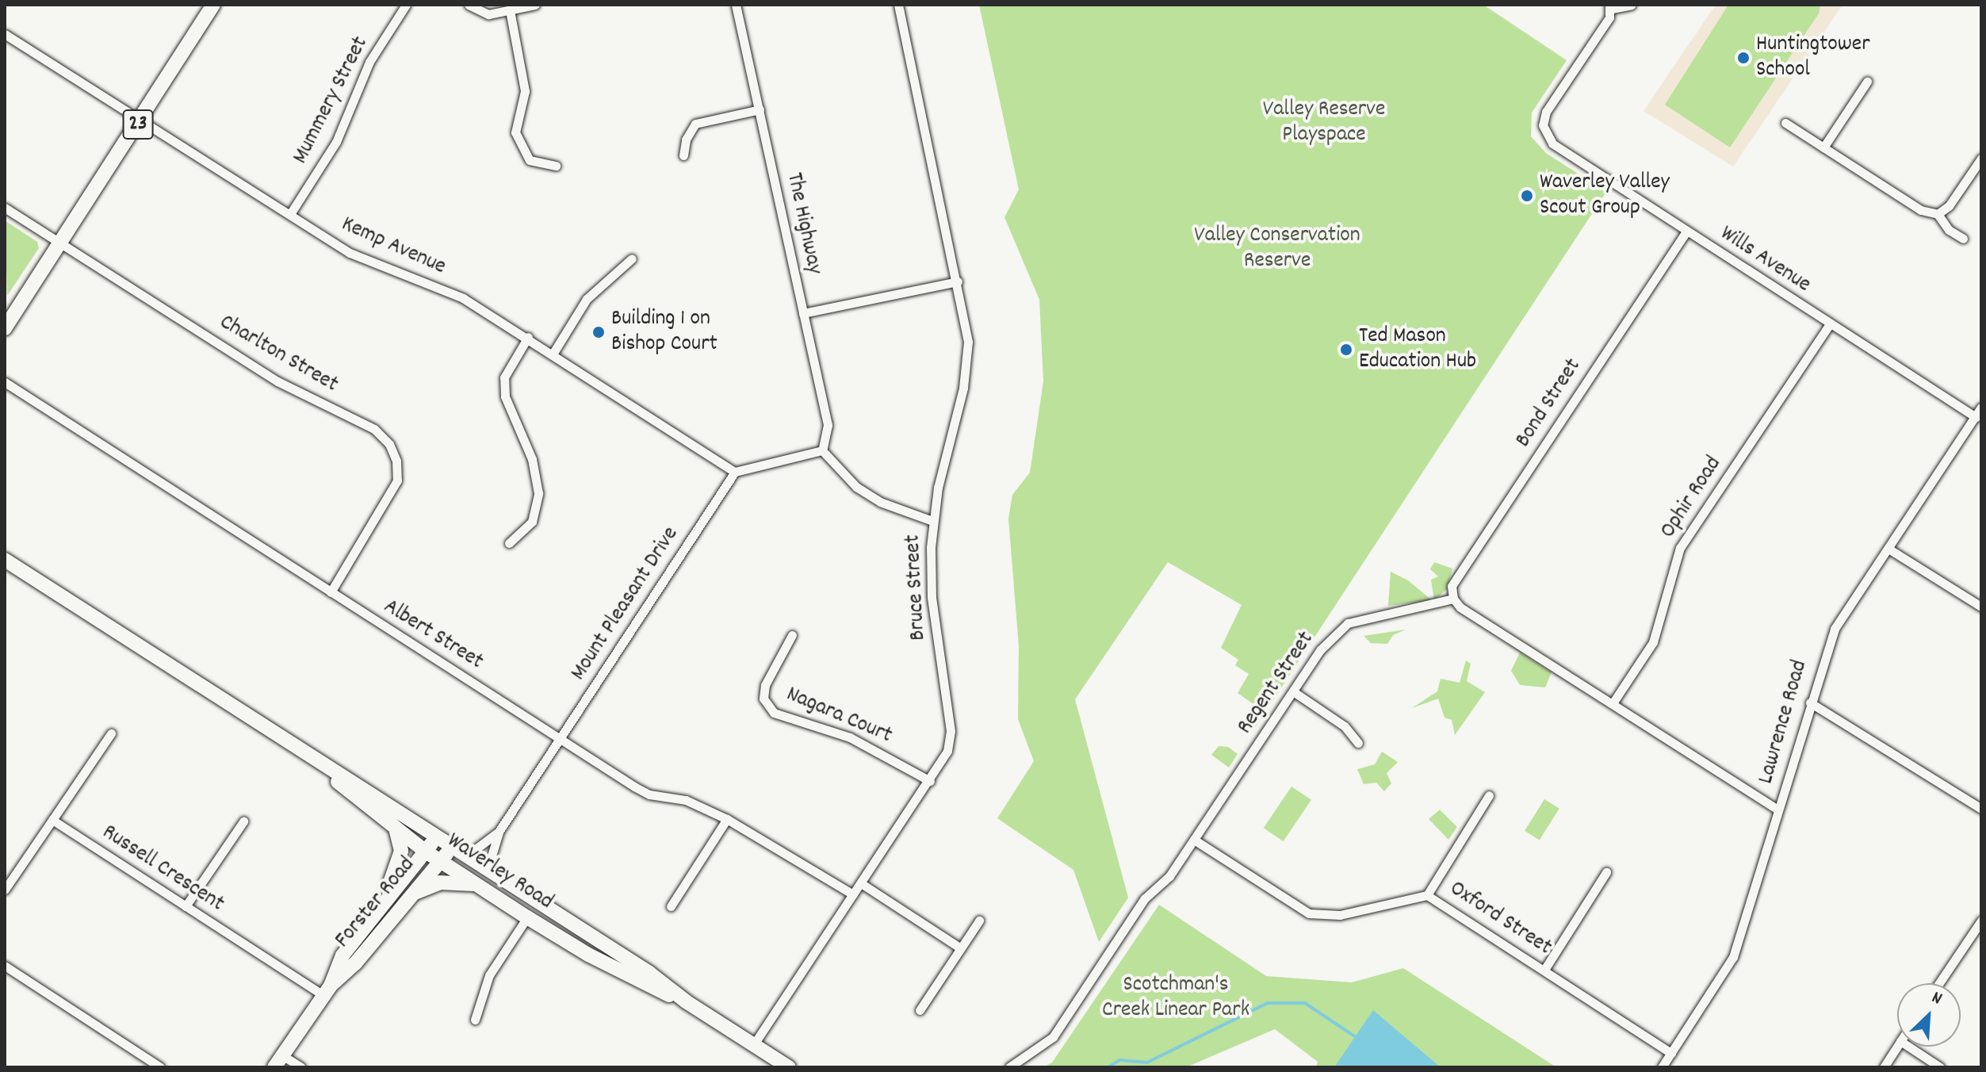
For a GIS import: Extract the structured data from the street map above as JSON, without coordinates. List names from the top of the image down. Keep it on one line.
{"streets":{"main road":["23","Waverley Road","Forster Road"],"street":["Mummery Street","The Highway","Kemp Avenue","Wills Avenue","Charlton Street","Bond Street","Ophir Road","Bruce Street","Mount Pleasant Drive","Albert Street","Regent Street","Nagara Court","Lawrence Road","Russell Crescent","Oxford Street"]},"crossings":[["Mummery Street","Kemp Avenue"],["23","Kemp Avenue"],["23","Charlton Street"],["Kemp Avenue","Mount Pleasant Drive"],["Wills Avenue","Bond Street"],["Wills Avenue","Ophir Road"],["Wills Avenue","Lawrence Road"],["Charlton Street","Albert Street"],["Bond Street","Regent Street"],["Bruce Street","Albert Street"],["Bruce Street","Nagara Court"],["Bruce Street","Waverley Road"],["Mount Pleasant Drive","Albert Street"],["Mount Pleasant Drive","Waverley Road"],["Regent Street","Oxford Street"],["Lawrence Road","Oxford Street"],["Russell Crescent","Forster Road"],["Waverley Road","Forster Road"]],"parks":["Valley Reserve Playspace","Valley Conservation Reserve","Scotchman's Creek Linear Park"],"places":["Huntingtower School","Waverley Valley Scout Group","Building 1 on Bishop Court","Ted Mason Education Hub"],"north":"top right"}
